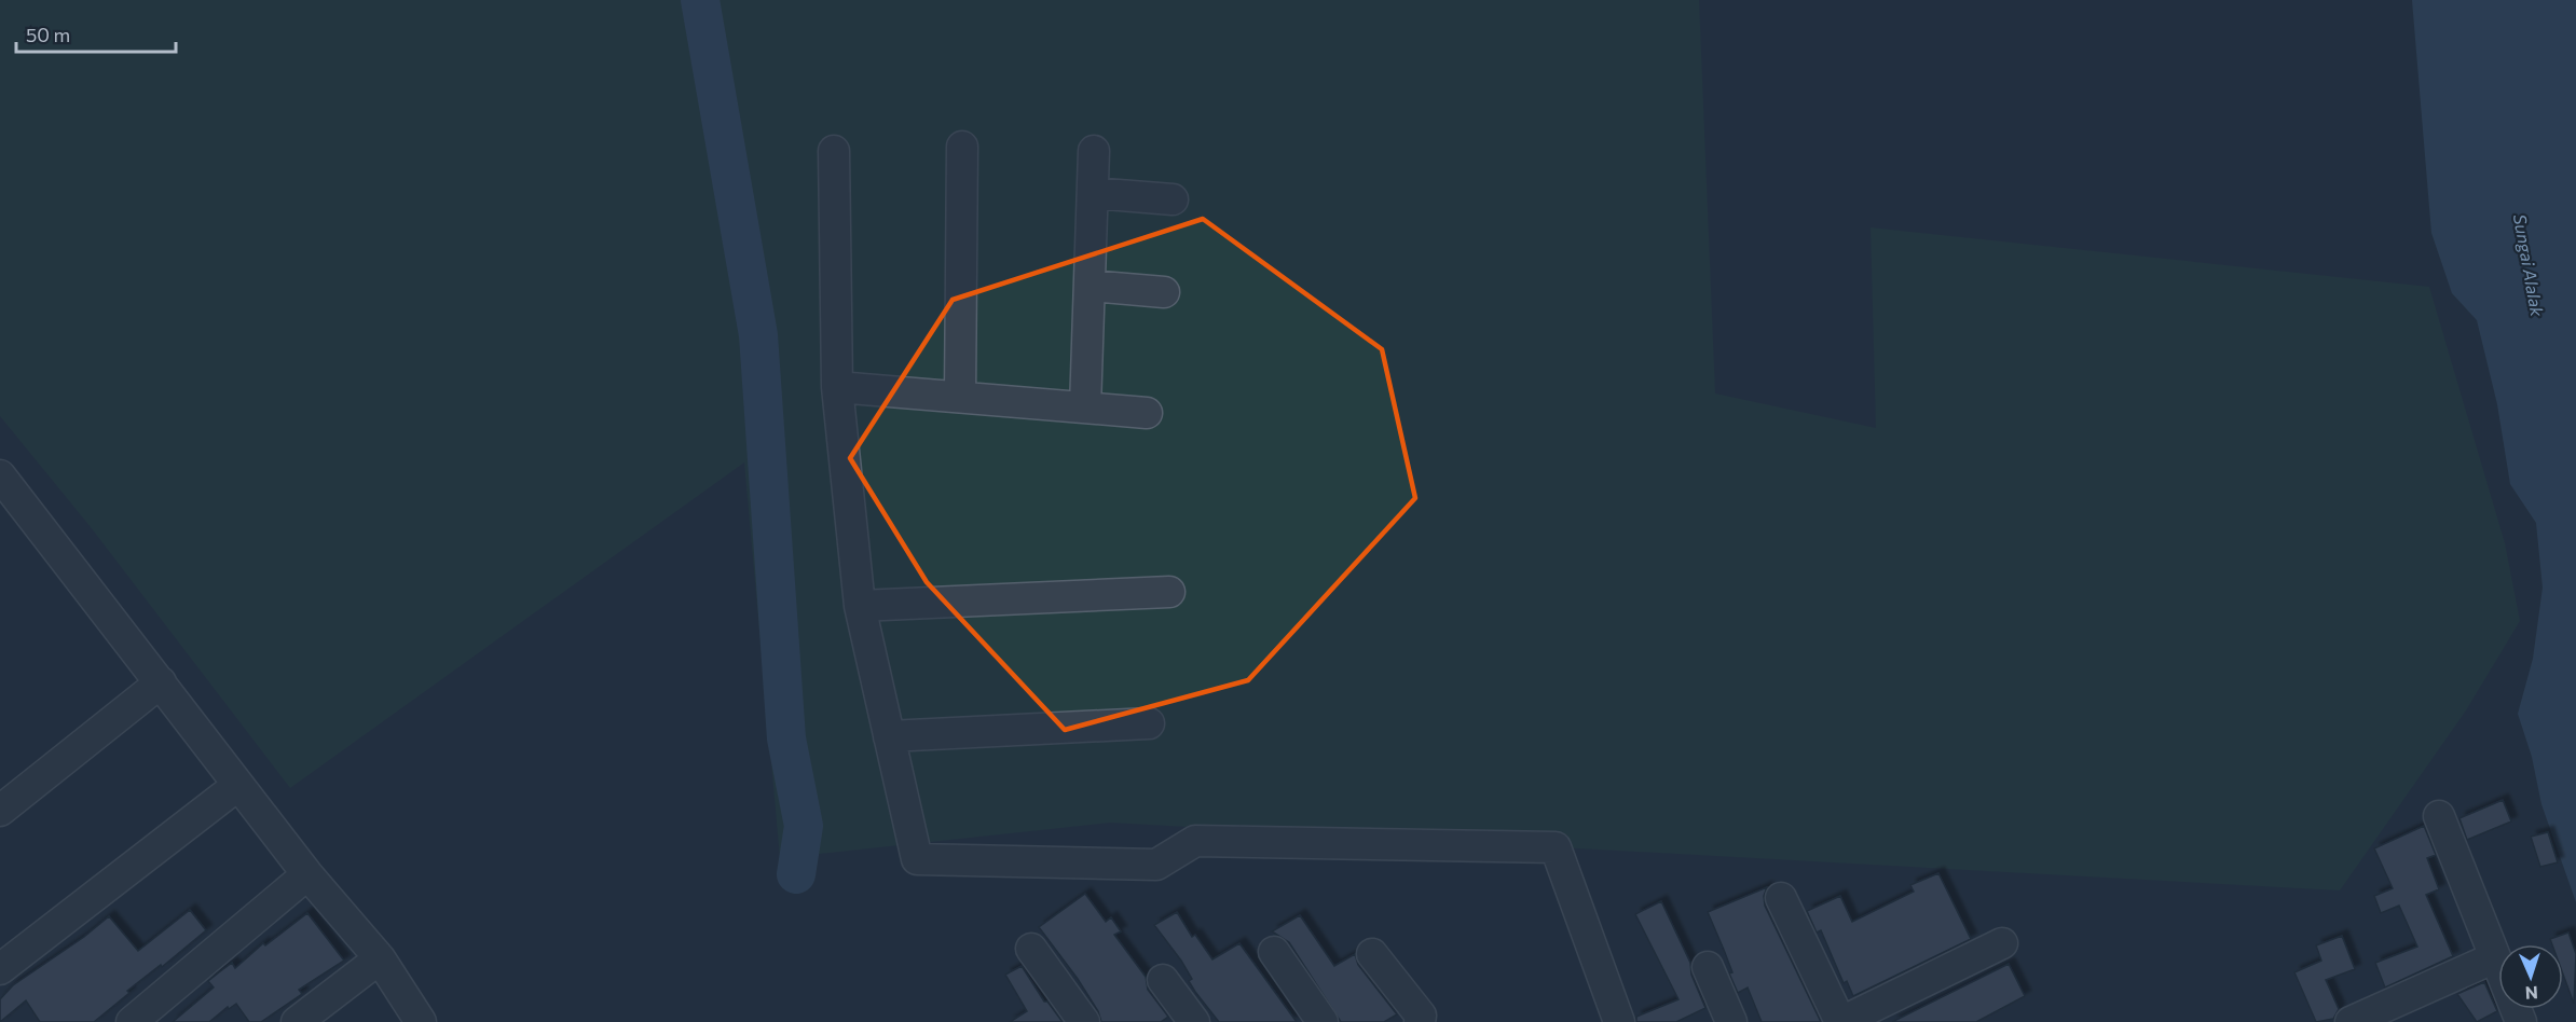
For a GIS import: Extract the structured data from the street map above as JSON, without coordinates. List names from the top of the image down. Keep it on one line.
{"water":["Sungai Alalak"],"scale_bar":"50 m","north":"bottom"}
